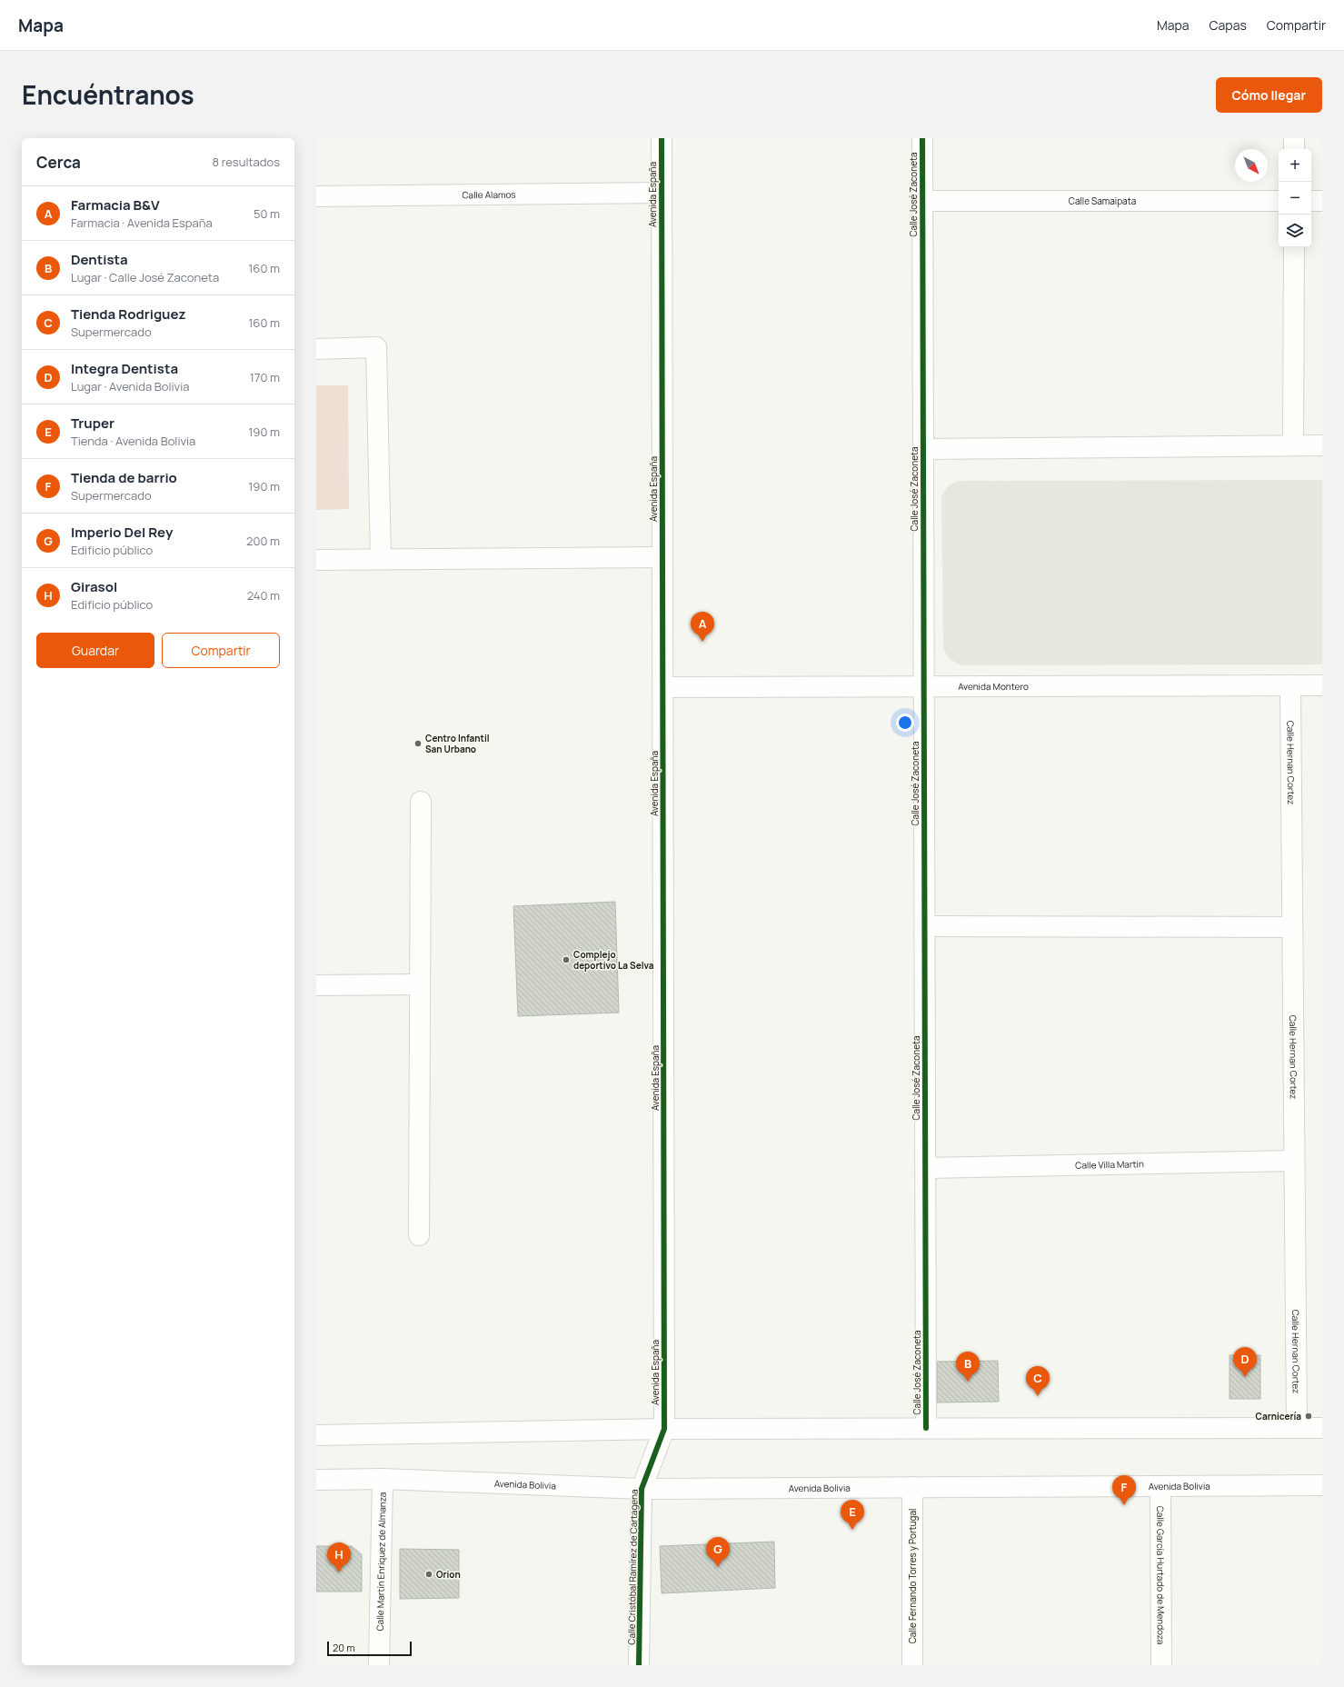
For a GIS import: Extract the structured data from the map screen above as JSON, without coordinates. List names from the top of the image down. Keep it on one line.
{"streets":{"street":["Calle Alamos","Avenida España","Calle José Zaconeta","Calle Samaipata","Avenida Montero","Calle Hernan Cortez","Calle Villa Martin","Avenida Bolivia","Calle Martín Enriquez de Almanza","Calle Cristóbal Ramírez de Cartagena","Calle García Hurtado de Mendoza","Calle Fernando Torres y Portugal"]},"crossings":[["Calle Alamos","Avenida España"],["Avenida España","Avenida Montero"],["Avenida España","Calle Cristóbal Ramírez de Cartagena"],["Calle José Zaconeta","Calle Samaipata"],["Calle José Zaconeta","Avenida Montero"],["Calle José Zaconeta","Calle Villa Martin"],["Avenida Montero","Calle Hernan Cortez"],["Calle Hernan Cortez","Calle Villa Martin"],["Avenida Bolivia","Calle Martín Enriquez de Almanza"],["Avenida Bolivia","Calle Cristóbal Ramírez de Cartagena"],["Avenida Bolivia","Calle García Hurtado de Mendoza"],["Avenida Bolivia","Calle Fernando Torres y Portugal"]],"places":["Centro Infantil San Urbano","Complejo deportivo La Selva","Carnicería","Orion"],"scale_bar":"20 m","north":"bottom right","page":{"header":"Mapa","nav":["Mapa","Capas","Compartir"],"title":"Encuéntranos","buttons":["Cómo llegar",["Guardar","Compartir"]],"heading":["Cerca","8 resultados"],"map_buttons":["+","−"],"list":[{"mark":"A","name":"Farmacia B&V","note":"Farmacia · Avenida España","value":"50 m"},{"mark":"B","name":"Dentista","note":"Lugar · Calle José Zaconeta","value":"160 m"},{"mark":"C","name":"Tienda Rodriguez","note":"Supermercado","value":"160 m"},{"mark":"D","name":"Integra Dentista","note":"Lugar · Avenida Bolivia","value":"170 m"},{"mark":"E","name":"Truper","note":"Tienda · Avenida Bolivia","value":"190 m"},{"mark":"F","name":"Tienda de barrio","note":"Supermercado","value":"190 m"},{"mark":"G","name":"Imperio Del Rey","note":"Edificio público","value":"200 m"},{"mark":"H","name":"Girasol","note":"Edificio público","value":"240 m"}],"pins":["A","D","B","C","F","E","G","H"],"scale":"20 m"}}
